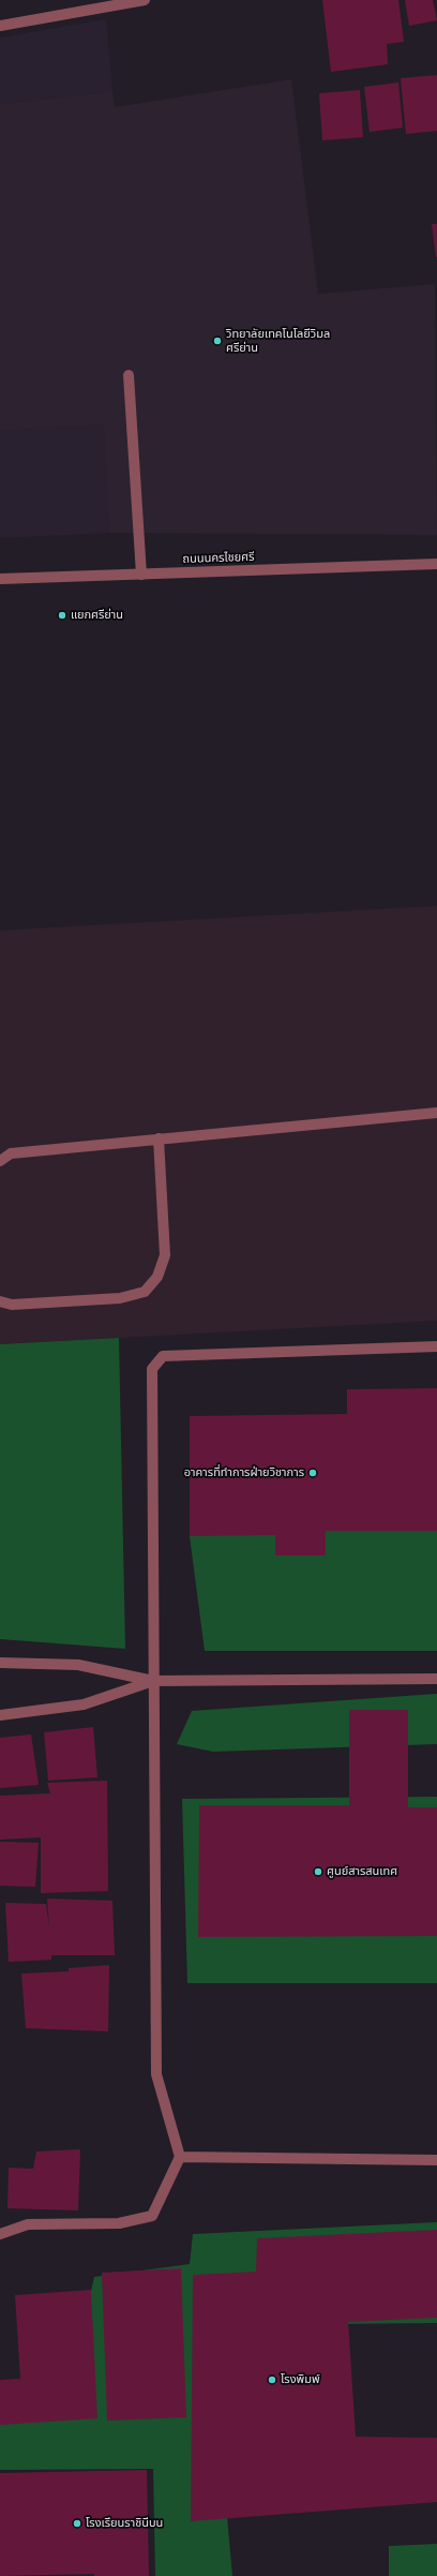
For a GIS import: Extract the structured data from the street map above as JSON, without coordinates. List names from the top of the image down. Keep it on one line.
{"streets":{"street":["ถนนนครไชยศรี"]},"places":["วิทยาลัยเทคโนโลยีวิมล ศรีย่าน","แยกศรีย่าน","อาคารที่ทำการฝ่ายวิชาการ","ศูนย์สารสนเทศ","โรงพิมพ์","โรงเรียนราชินีบน"]}
